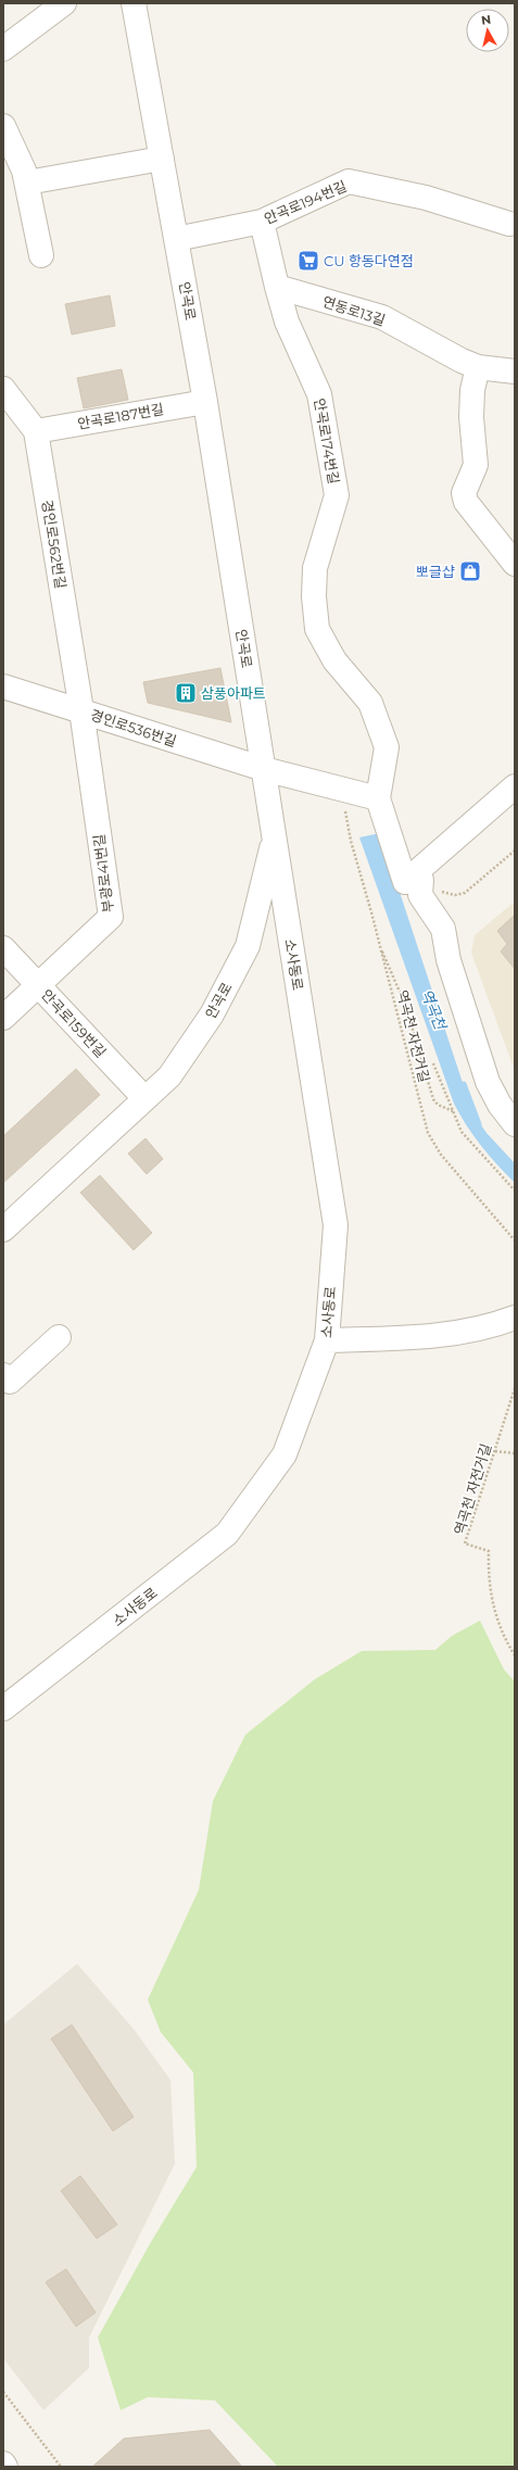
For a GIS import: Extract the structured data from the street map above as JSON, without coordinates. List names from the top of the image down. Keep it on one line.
{"streets":{"street":["안곡로194번길","안곡로","연동로13길","안곡로187번길","안곡로174번길","경인로562번길","경인로536번길","부광로41번길","소사동로","안곡로159번길"],"path":["역곡천 자전거길"]},"crossings":[["안곡로194번길","안곡로"],["안곡로","안곡로187번길"],["안곡로","경인로536번길"],["안곡로","소사동로"],["안곡로","안곡로159번길"],["연동로13길","안곡로174번길"],["안곡로187번길","경인로562번길"],["경인로562번길","경인로536번길"],["경인로562번길","부광로41번길"],["경인로536번길","부광로41번길"],["부광로41번길","안곡로159번길"]],"water":["역곡천"],"places":{"supermarket":["CU 항동다연점"],"shop":["뽀글샵"],"building":["삼풍아파트"]},"north":"top"}
